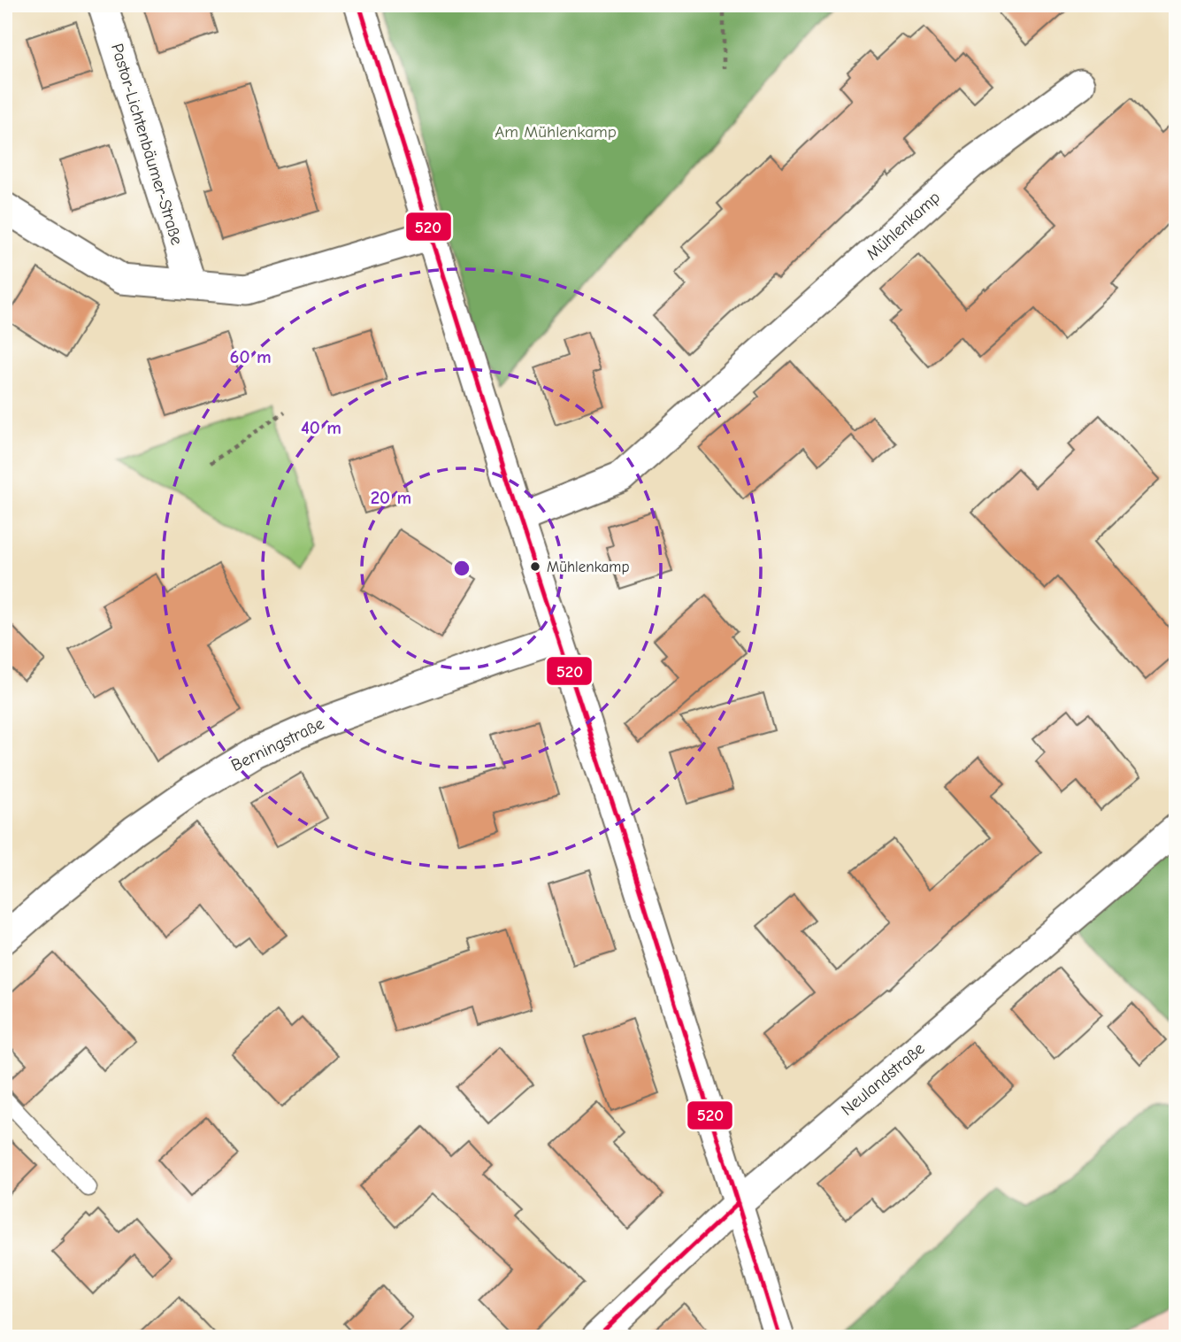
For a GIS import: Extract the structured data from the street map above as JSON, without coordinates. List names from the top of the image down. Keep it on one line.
{"streets":{"street":["Pastor-Lichtenbäumer-Straße","Mühlenkamp","Berningstraße","Neulandstraße"]},"parks":["Am Mühlenkamp"],"places":["Mühlenkamp"],"lines":["transit line 520"],"rings":["60 m","40 m","20 m"]}
